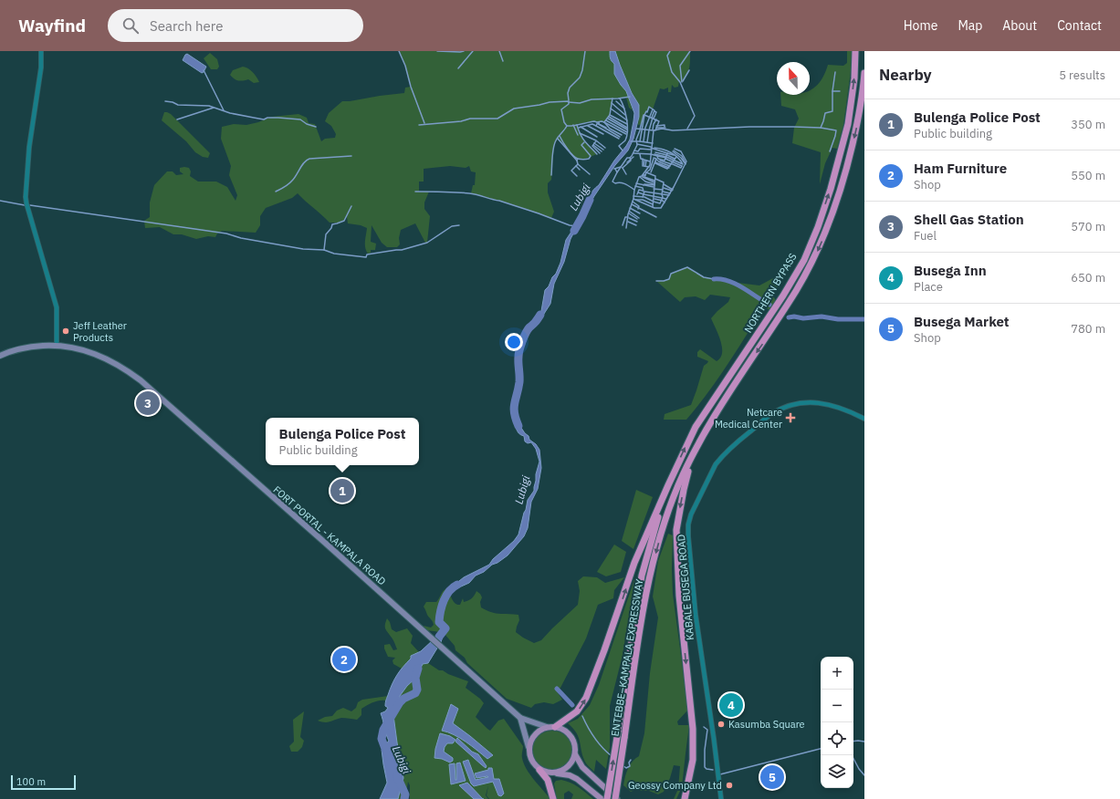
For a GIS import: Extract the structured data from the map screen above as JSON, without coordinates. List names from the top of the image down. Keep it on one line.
{"streets":{"highway":["NORTHERN BYPASS","ENTEBBE–KAMPALA EXPRESSWAY"],"main road":["FORT PORTAL - KAMPALA ROAD"],"street":["KABALE BUSEGA ROAD"]},"crossings":[["NORTHERN BYPASS","ENTEBBE–KAMPALA EXPRESSWAY"]],"water":["Lubigi"],"places":{"other":["Jeff Leather Products","Kasumba Square","Geossy Company Ltd"],"health":["Netcare Medical Center"]},"scale_bar":"100 m","north":"top","page":{"header":"Wayfind","search":"Search here","nav":["Home","Map","About","Contact"],"heading":["Nearby","5 results"],"list":[{"mark":"1","name":"Bulenga Police Post","note":"Public building","value":"350 m"},{"mark":"2","name":"Ham Furniture","note":"Shop","value":"550 m"},{"mark":"3","name":"Shell Gas Station","note":"Fuel","value":"570 m"},{"mark":"4","name":"Busega Inn","note":"Place","value":"650 m"},{"mark":"5","name":"Busega Market","note":"Shop","value":"780 m"}],"pins":["3","1","2","4","5"],"popup":["Bulenga Police Post","Public building"],"map_buttons":["+","−"],"scale":"100 m"}}
